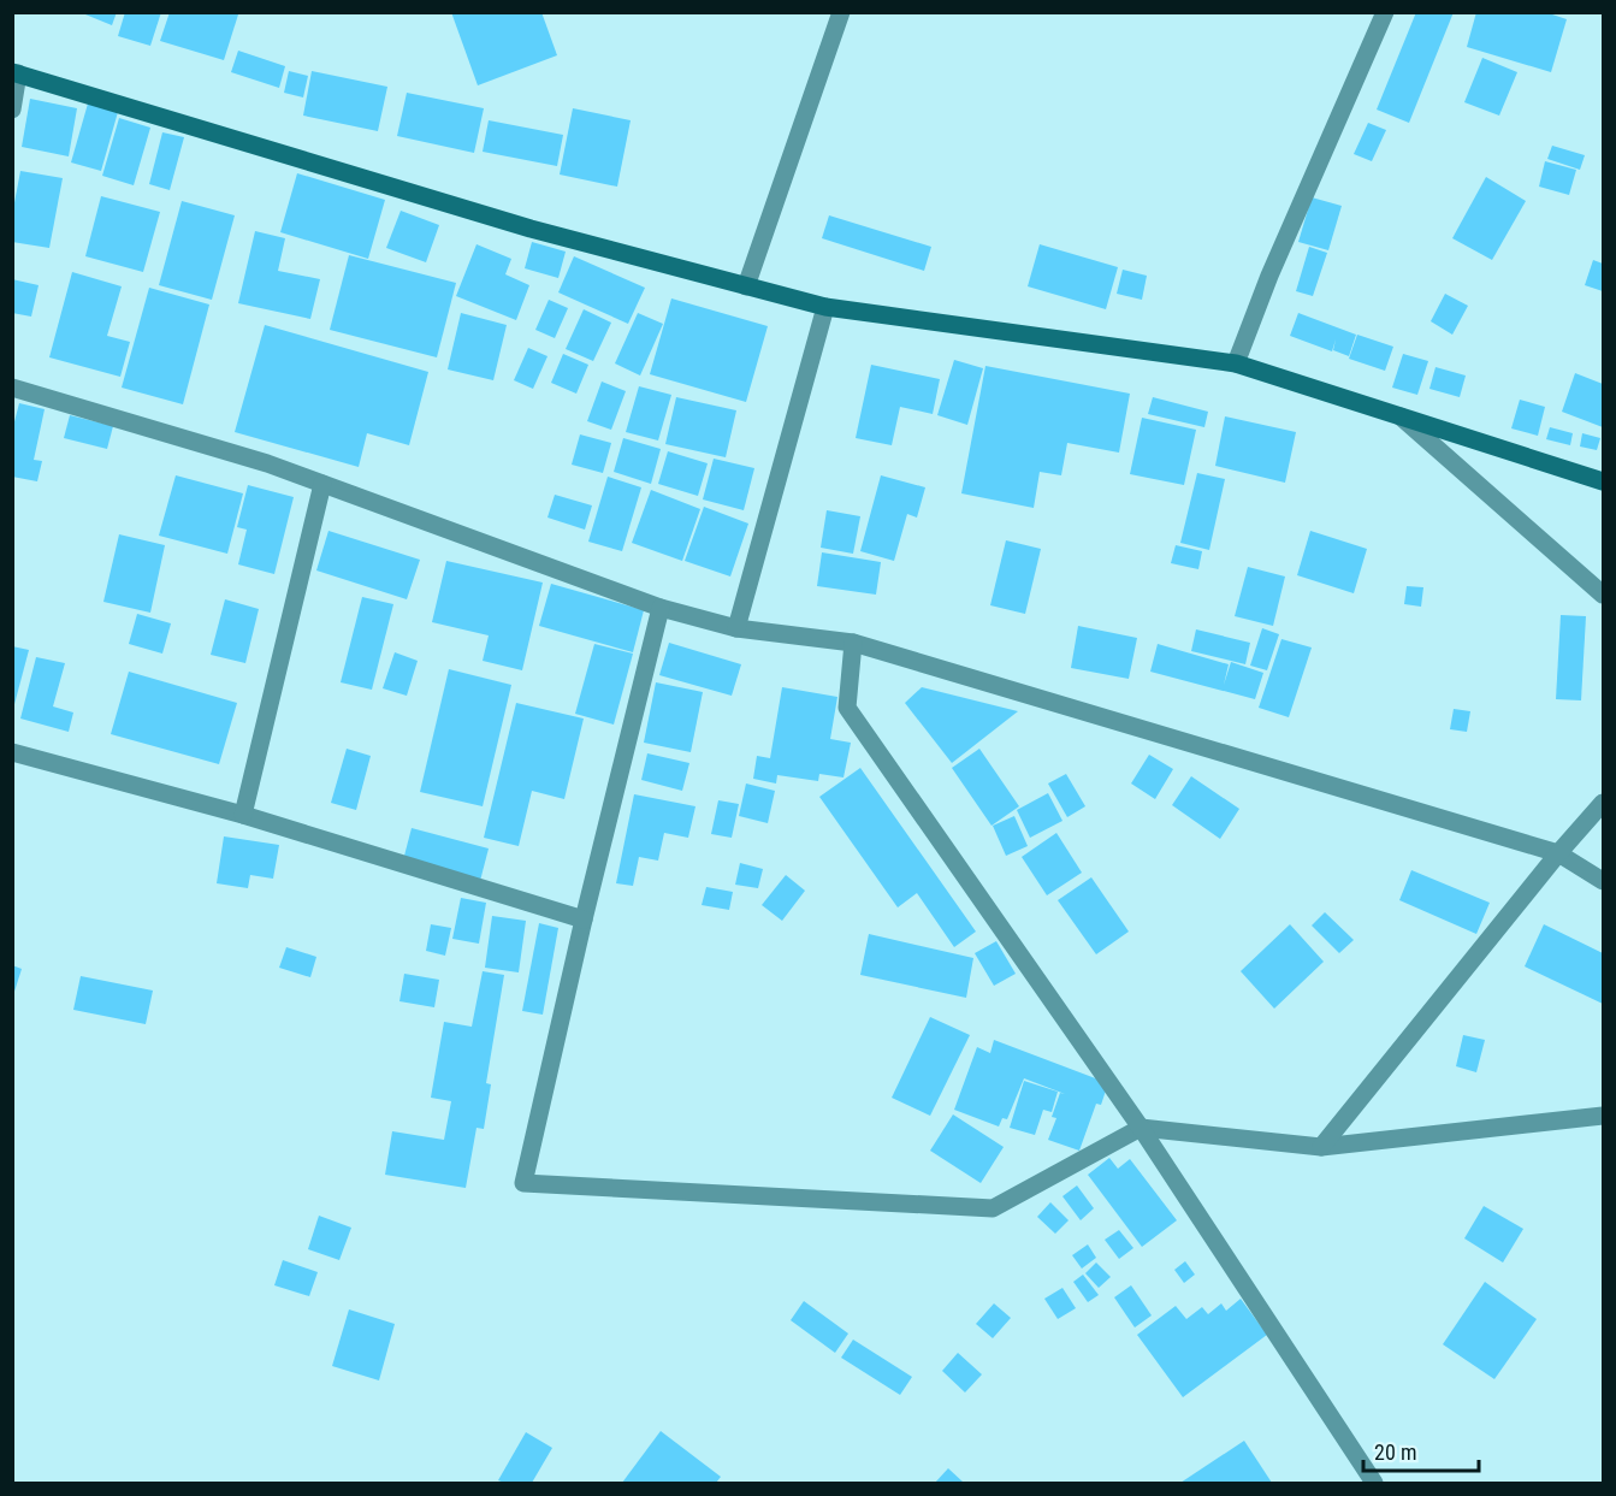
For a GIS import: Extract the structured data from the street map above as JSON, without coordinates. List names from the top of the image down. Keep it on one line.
{"scale_bar":"20 m"}
